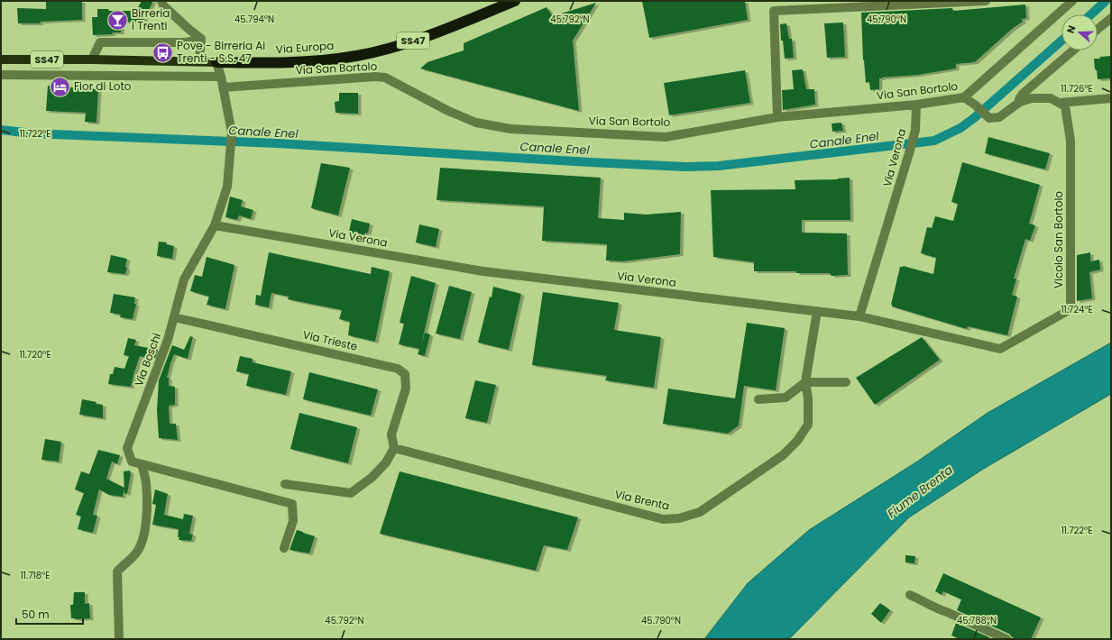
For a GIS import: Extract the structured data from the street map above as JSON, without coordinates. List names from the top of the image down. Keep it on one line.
{"streets":{"highway":["SS47","Via Europa"],"street":["Via San Bortolo","Via Verona","Vicolo San Bortolo","Via Trieste","Via Boschi","Via Brenta"]},"crossings":[["Via Europa","Via Boschi"],["Via San Bortolo","Via Verona"],["Via San Bortolo","Via Boschi"],["Via Verona","Vicolo San Bortolo"],["Via Verona","Via Boschi"],["Via Verona","Via Brenta"],["Via Trieste","Via Boschi"],["Via Trieste","Via Brenta"]],"water":["Canale Enel","Fiume Brenta"],"places":{"bar":["Birreria i Trenti"],"bus stop":["Pove - Birreria Ai Trenti - S.S. 47"],"hotel":["Fior di Loto"]},"scale_bar":"50 m","north":"left","coordinates":["45.794°N","45.792°N","45.790°N","11.726°E","11.722°E","11.724°E","11.720°E","11.718°E","45.788°N"]}
